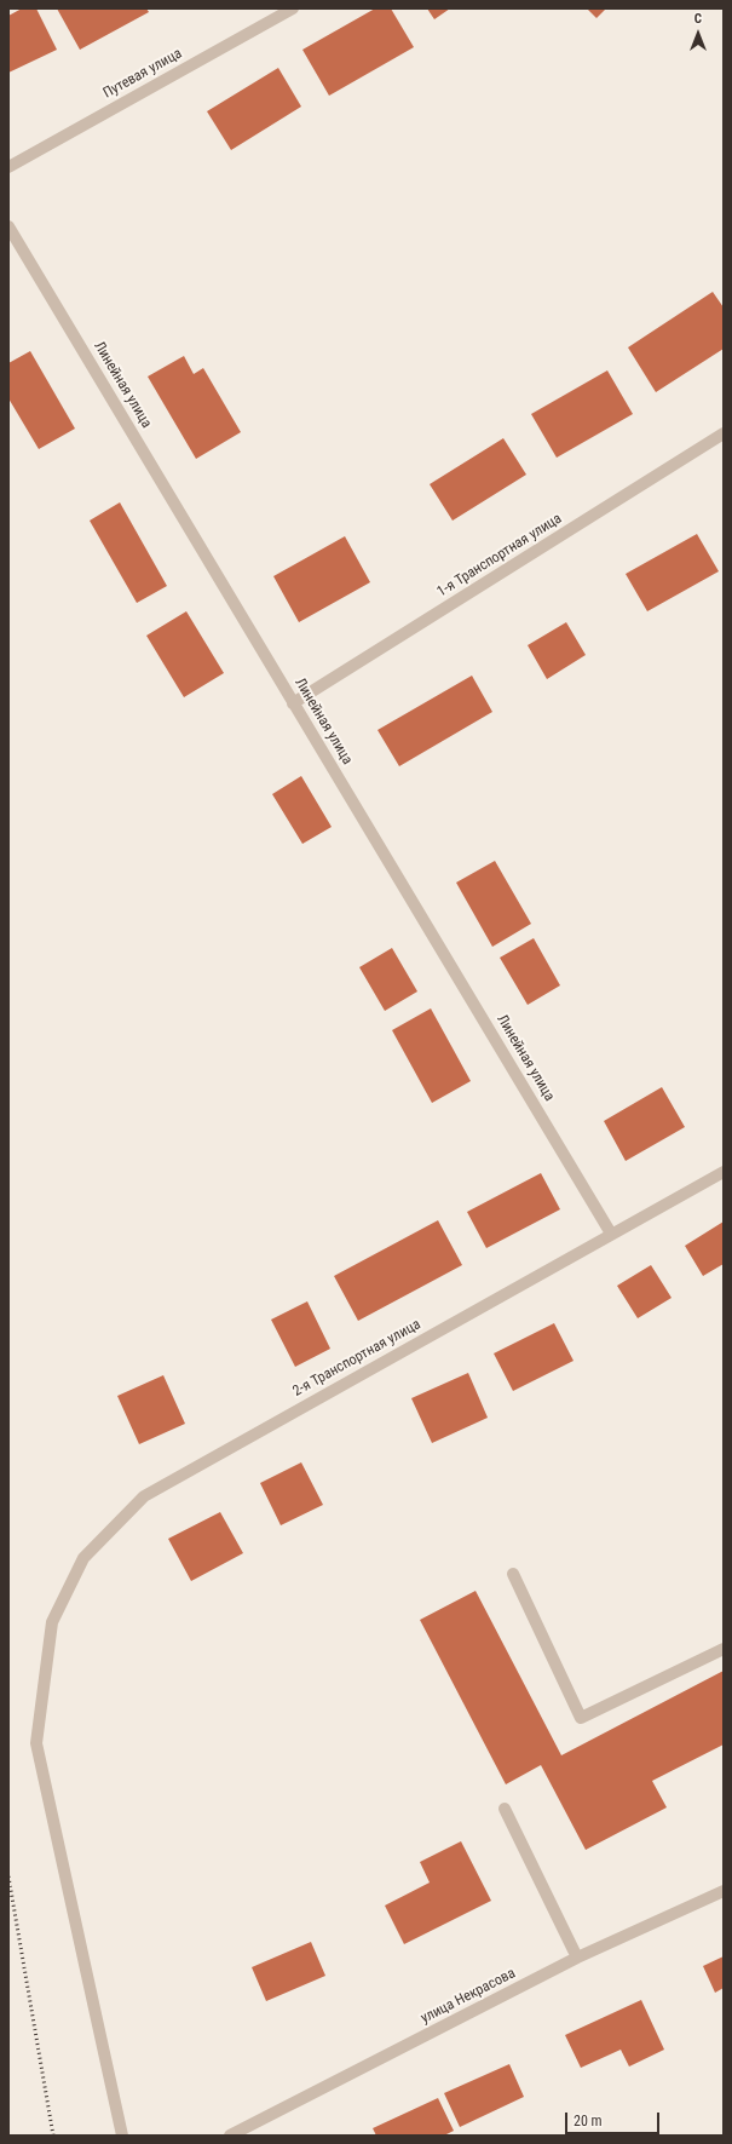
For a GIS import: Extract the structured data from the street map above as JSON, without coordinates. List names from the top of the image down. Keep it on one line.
{"streets":{"street":["Путевая улица","Линейная улица","1-я Транспортная улица","2-я Транспортная улица","улица Некрасова"]},"crossings":[["Линейная улица","1-я Транспортная улица"],["Линейная улица","2-я Транспортная улица"]],"scale_bar":"20 m","north":"top"}
